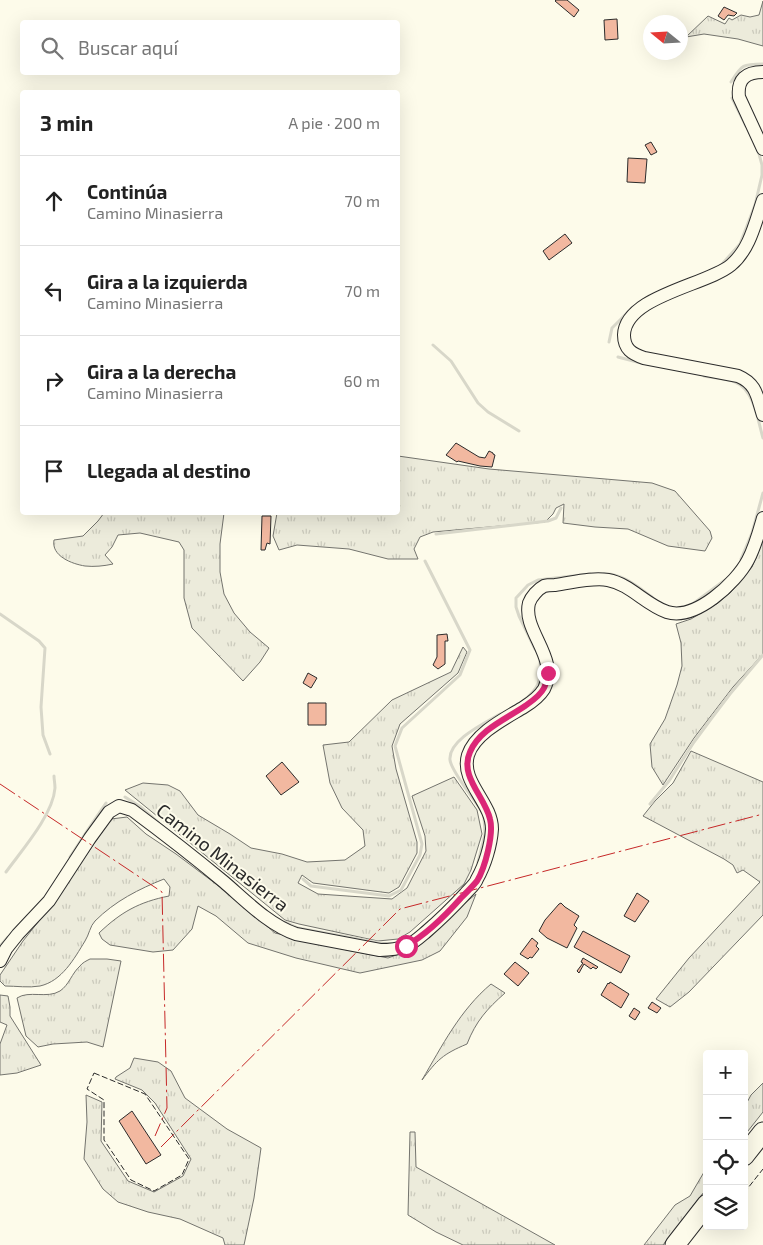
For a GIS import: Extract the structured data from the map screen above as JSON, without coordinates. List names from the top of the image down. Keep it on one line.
{"streets":{"street":["Camino Minasierra"]},"north":"left","page":{"search":"Buscar aquí","heading":["3 min","A pie · 200 m"],"list":[["Continúa","Camino Minasierra","70 m"],["Gira a la izquierda","Camino Minasierra","70 m"],["Gira a la derecha","Camino Minasierra","60 m"],"Llegada al destino"],"map_buttons":["+","−"]}}
